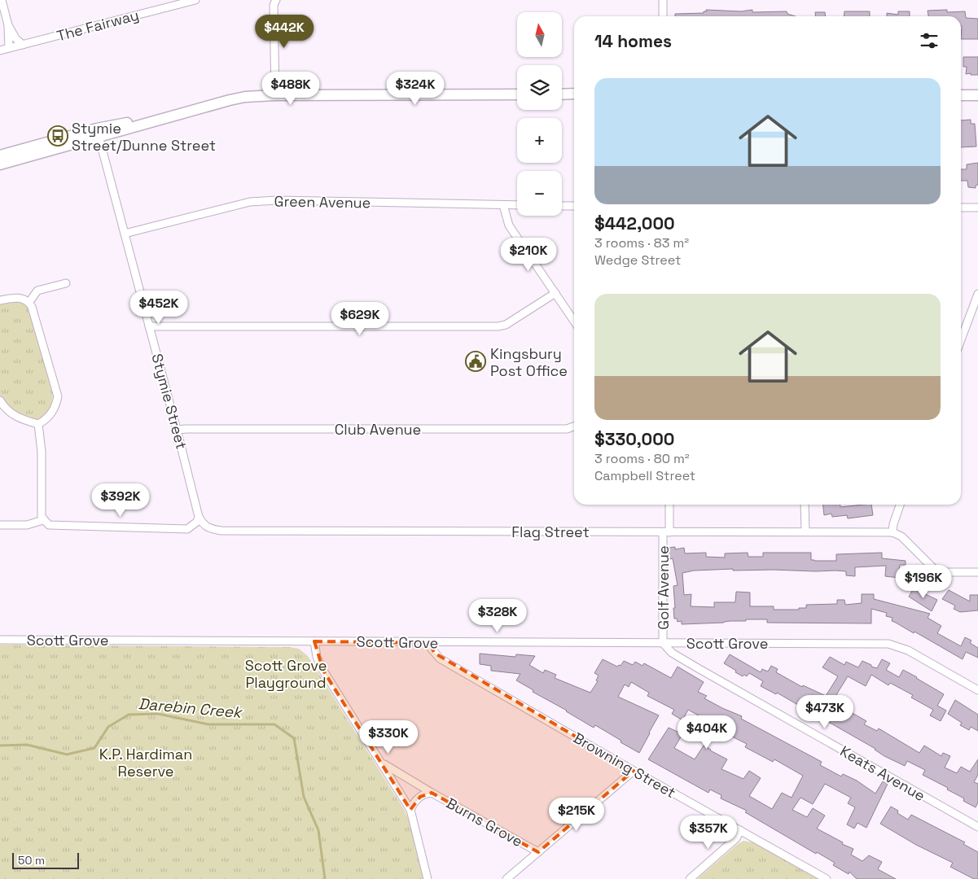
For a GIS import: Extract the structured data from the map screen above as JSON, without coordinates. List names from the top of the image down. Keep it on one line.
{"streets":{"street":["The Fairway","Green Avenue","Stymie Street","Club Avenue","Flag Street","Golf Avenue","Scott Grove","Browning Street","Keats Avenue","Burns Grove"]},"crossings":[["Green Avenue","Stymie Street"],["Stymie Street","Club Avenue"],["Stymie Street","Flag Street"],["Flag Street","Golf Avenue"],["Golf Avenue","Scott Grove"],["Golf Avenue","Keats Avenue"],["Scott Grove","Browning Street"],["Scott Grove","Keats Avenue"]],"water":["Darebin Creek"],"parks":["Scott Grove Playground","K.P. Hardiman Reserve"],"places":{"bus stop":["Stymie Street/Dunne Street"],"public building":["Kingsbury Post Office"]},"scale_bar":"50 m","north":"top","page":{"map_buttons":["+","−"],"price":["$442K","$488K","$324K","$210K","$452K","$629K","$392K","$196K","$328K","$473K","$404K","$330K","$215K","$357K"],"heading":"14 homes","list":[{"name":"$442,000","note":"3 rooms · 83 m² · Wedge Street"},{"name":"$330,000","note":"3 rooms · 80 m² · Campbell Street"}],"scale":"50 m"}}
